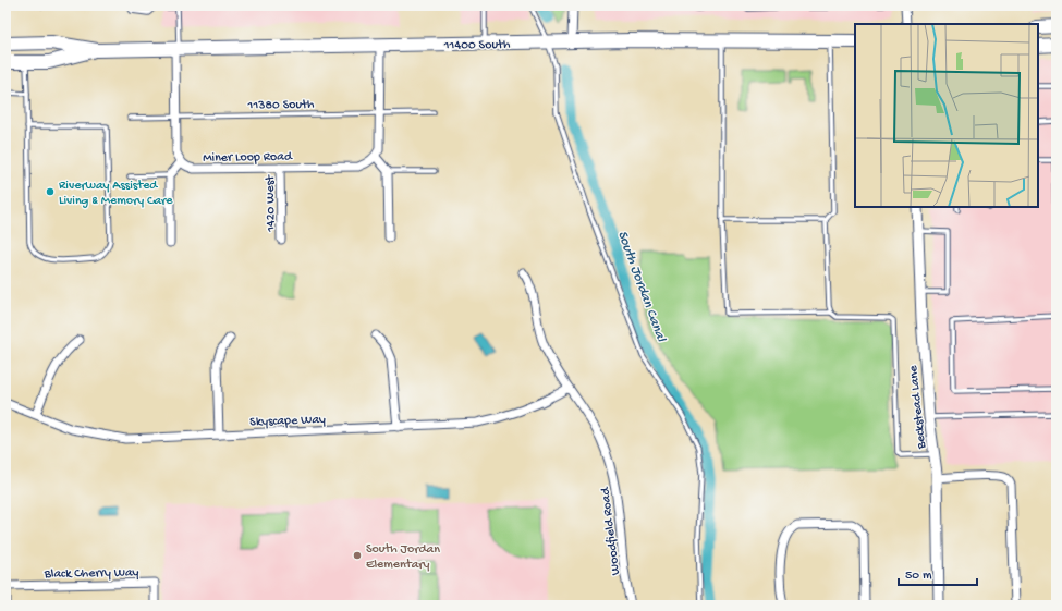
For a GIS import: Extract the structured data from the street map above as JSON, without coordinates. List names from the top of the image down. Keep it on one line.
{"streets":{"main road":["11400 South"],"street":["Miner Loop Road","1420 West","Beckstead Lane","Skyscape Way","Woodfield Road","Black Cherry Way"],"lane":["11380 South"]},"crossings":[["Miner Loop Road","1420 West"],["Skyscape Way","Woodfield Road"]],"water":["South Jordan Canal"],"places":["Riverway Assisted Living & Memory Care","South Jordan Elementary"],"scale_bar":"50 m"}
